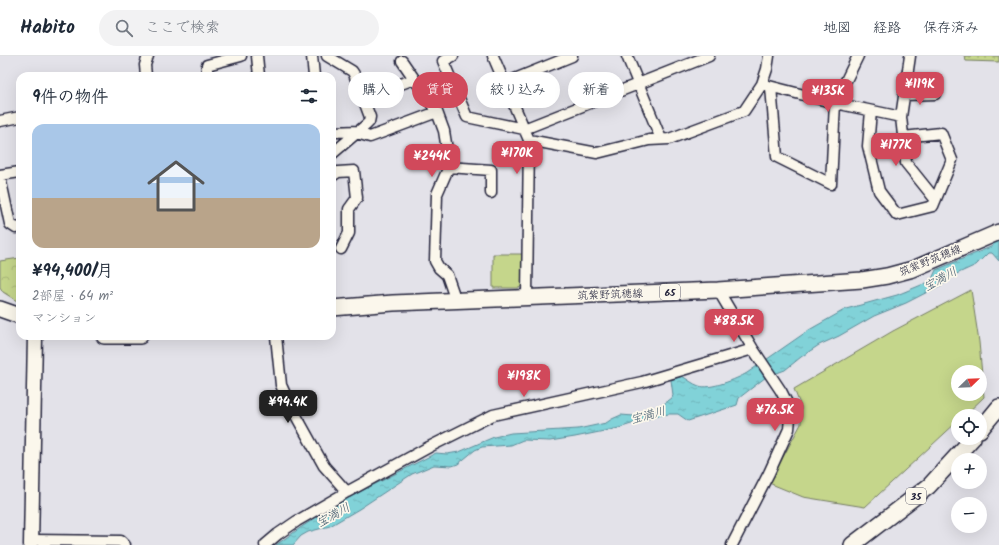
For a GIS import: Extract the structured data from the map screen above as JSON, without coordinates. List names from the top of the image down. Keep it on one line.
{"streets":{"main road":["筑紫野筑穂線","65","35"]},"water":["宝満川"],"north":"top right","page":{"header":"Habito","search":"ここで検索","nav":["地図","経路","保存済み"],"price":["¥119K","¥135K","¥177K","¥170K","¥244K","¥88.5K","¥198K","¥94.4K","¥76.5K"],"chip":["購入","賃貸","絞り込み","新着"],"heading":"9件の物件","list":[{"name":"¥94,400/月","note":"2部屋 · 64 m² · マンション"}],"map_buttons":["+","−"]}}
